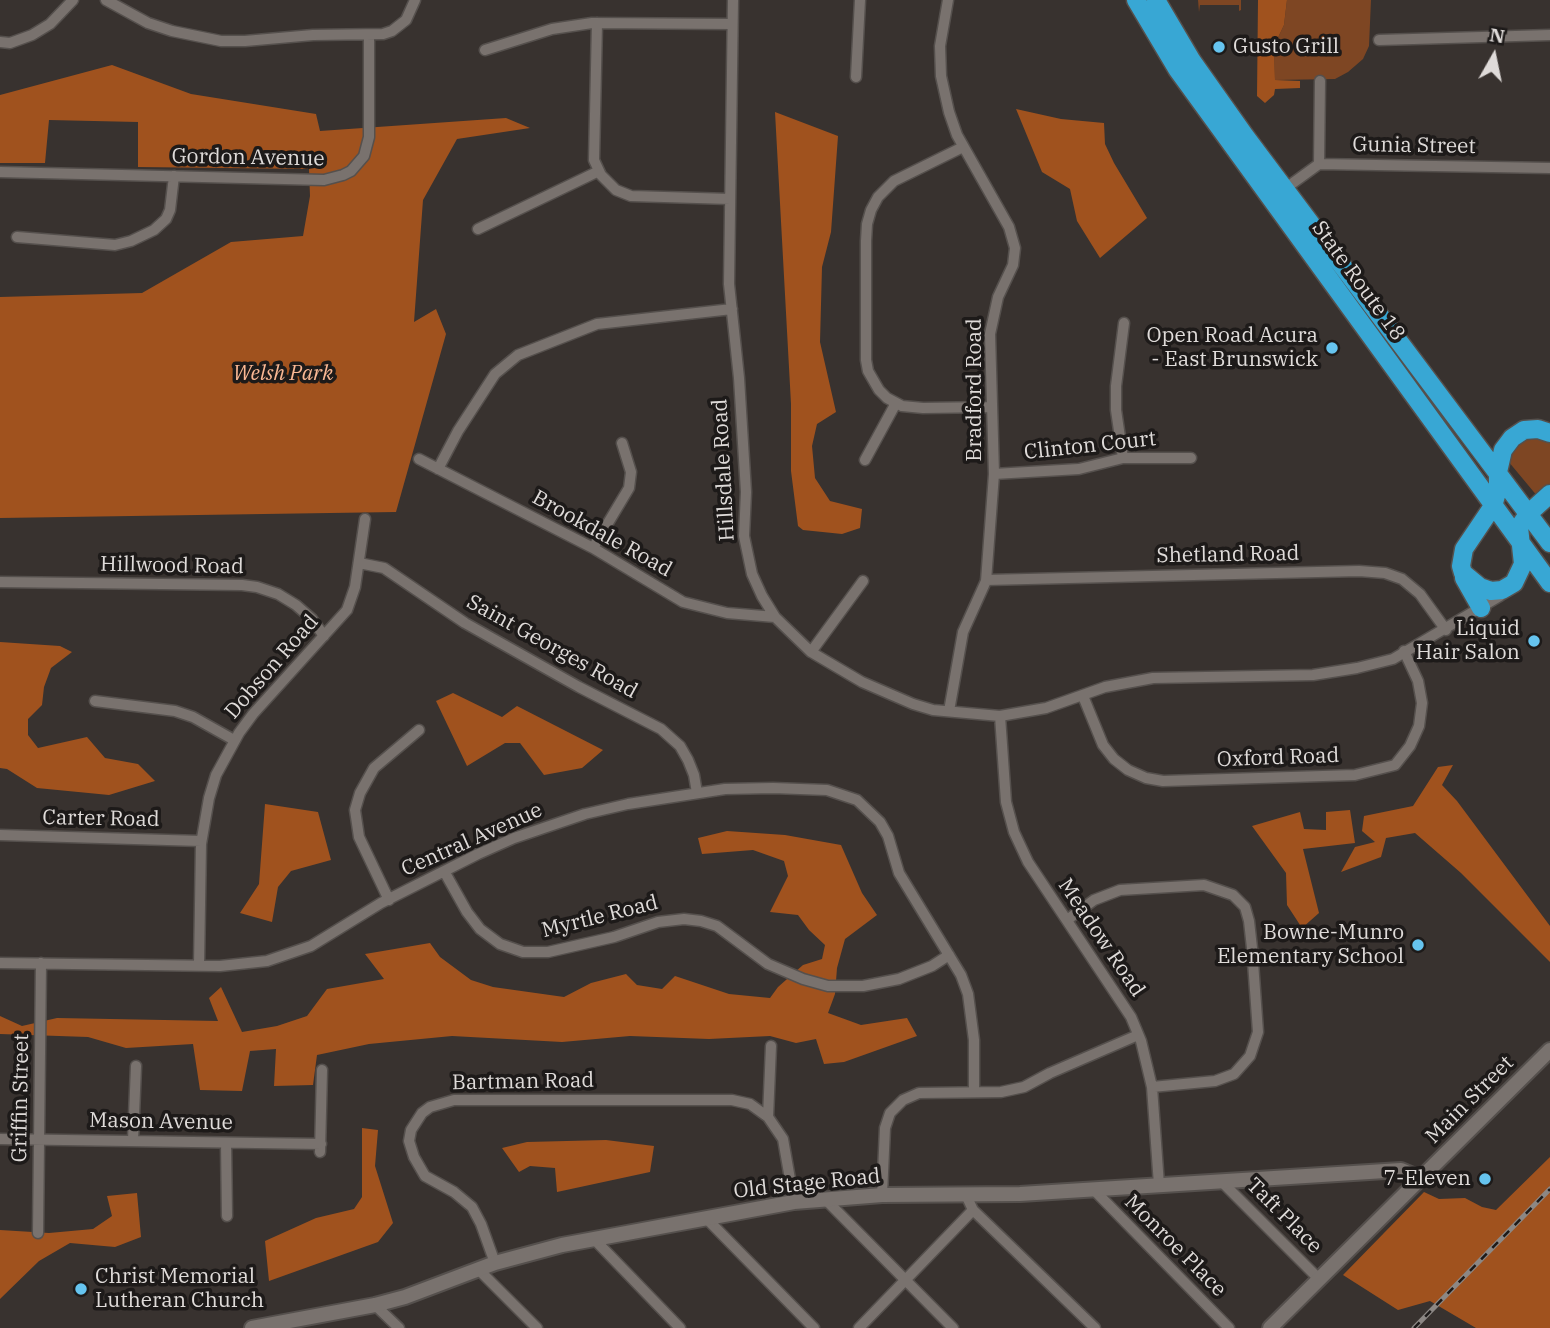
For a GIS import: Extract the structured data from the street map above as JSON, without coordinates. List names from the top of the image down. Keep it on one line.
{"streets":{"highway":["State Route 18"],"street":["Gunia Street","Gordon Avenue","Bradford Road","Clinton Court","Hillsdale Road","Brookdale Road","Shetland Road","Hillwood Road","Saint Georges Road","Dobson Road","Oxford Road","Carter Road","Central Avenue","Myrtle Road","Meadow Road","Bartman Road","Griffin Street","Main Street","Mason Avenue","Old Stage Road","Taft Place","Monroe Place"]},"crossings":[["State Route 18","Hillsdale Road"],["Bradford Road","Clinton Court"],["Bradford Road","Hillsdale Road"],["Bradford Road","Shetland Road"],["Hillsdale Road","Brookdale Road"],["Hillsdale Road","Shetland Road"],["Hillsdale Road","Oxford Road"],["Hillsdale Road","Meadow Road"],["Hillwood Road","Dobson Road"],["Saint Georges Road","Dobson Road"],["Saint Georges Road","Central Avenue"],["Dobson Road","Carter Road"],["Dobson Road","Central Avenue"],["Central Avenue","Myrtle Road"],["Central Avenue","Griffin Street"],["Meadow Road","Old Stage Road"],["Bartman Road","Old Stage Road"],["Griffin Street","Mason Avenue"],["Main Street","Old Stage Road"],["Main Street","Taft Place"],["Old Stage Road","Taft Place"],["Old Stage Road","Monroe Place"]],"parks":["Welsh Park"],"places":["Gusto Grill","Open Road Acura - East Brunswick","Liquid Hair Salon","Bowne-Munro Elementary School","7-Eleven","Christ Memorial Lutheran Church"],"north":"top"}
